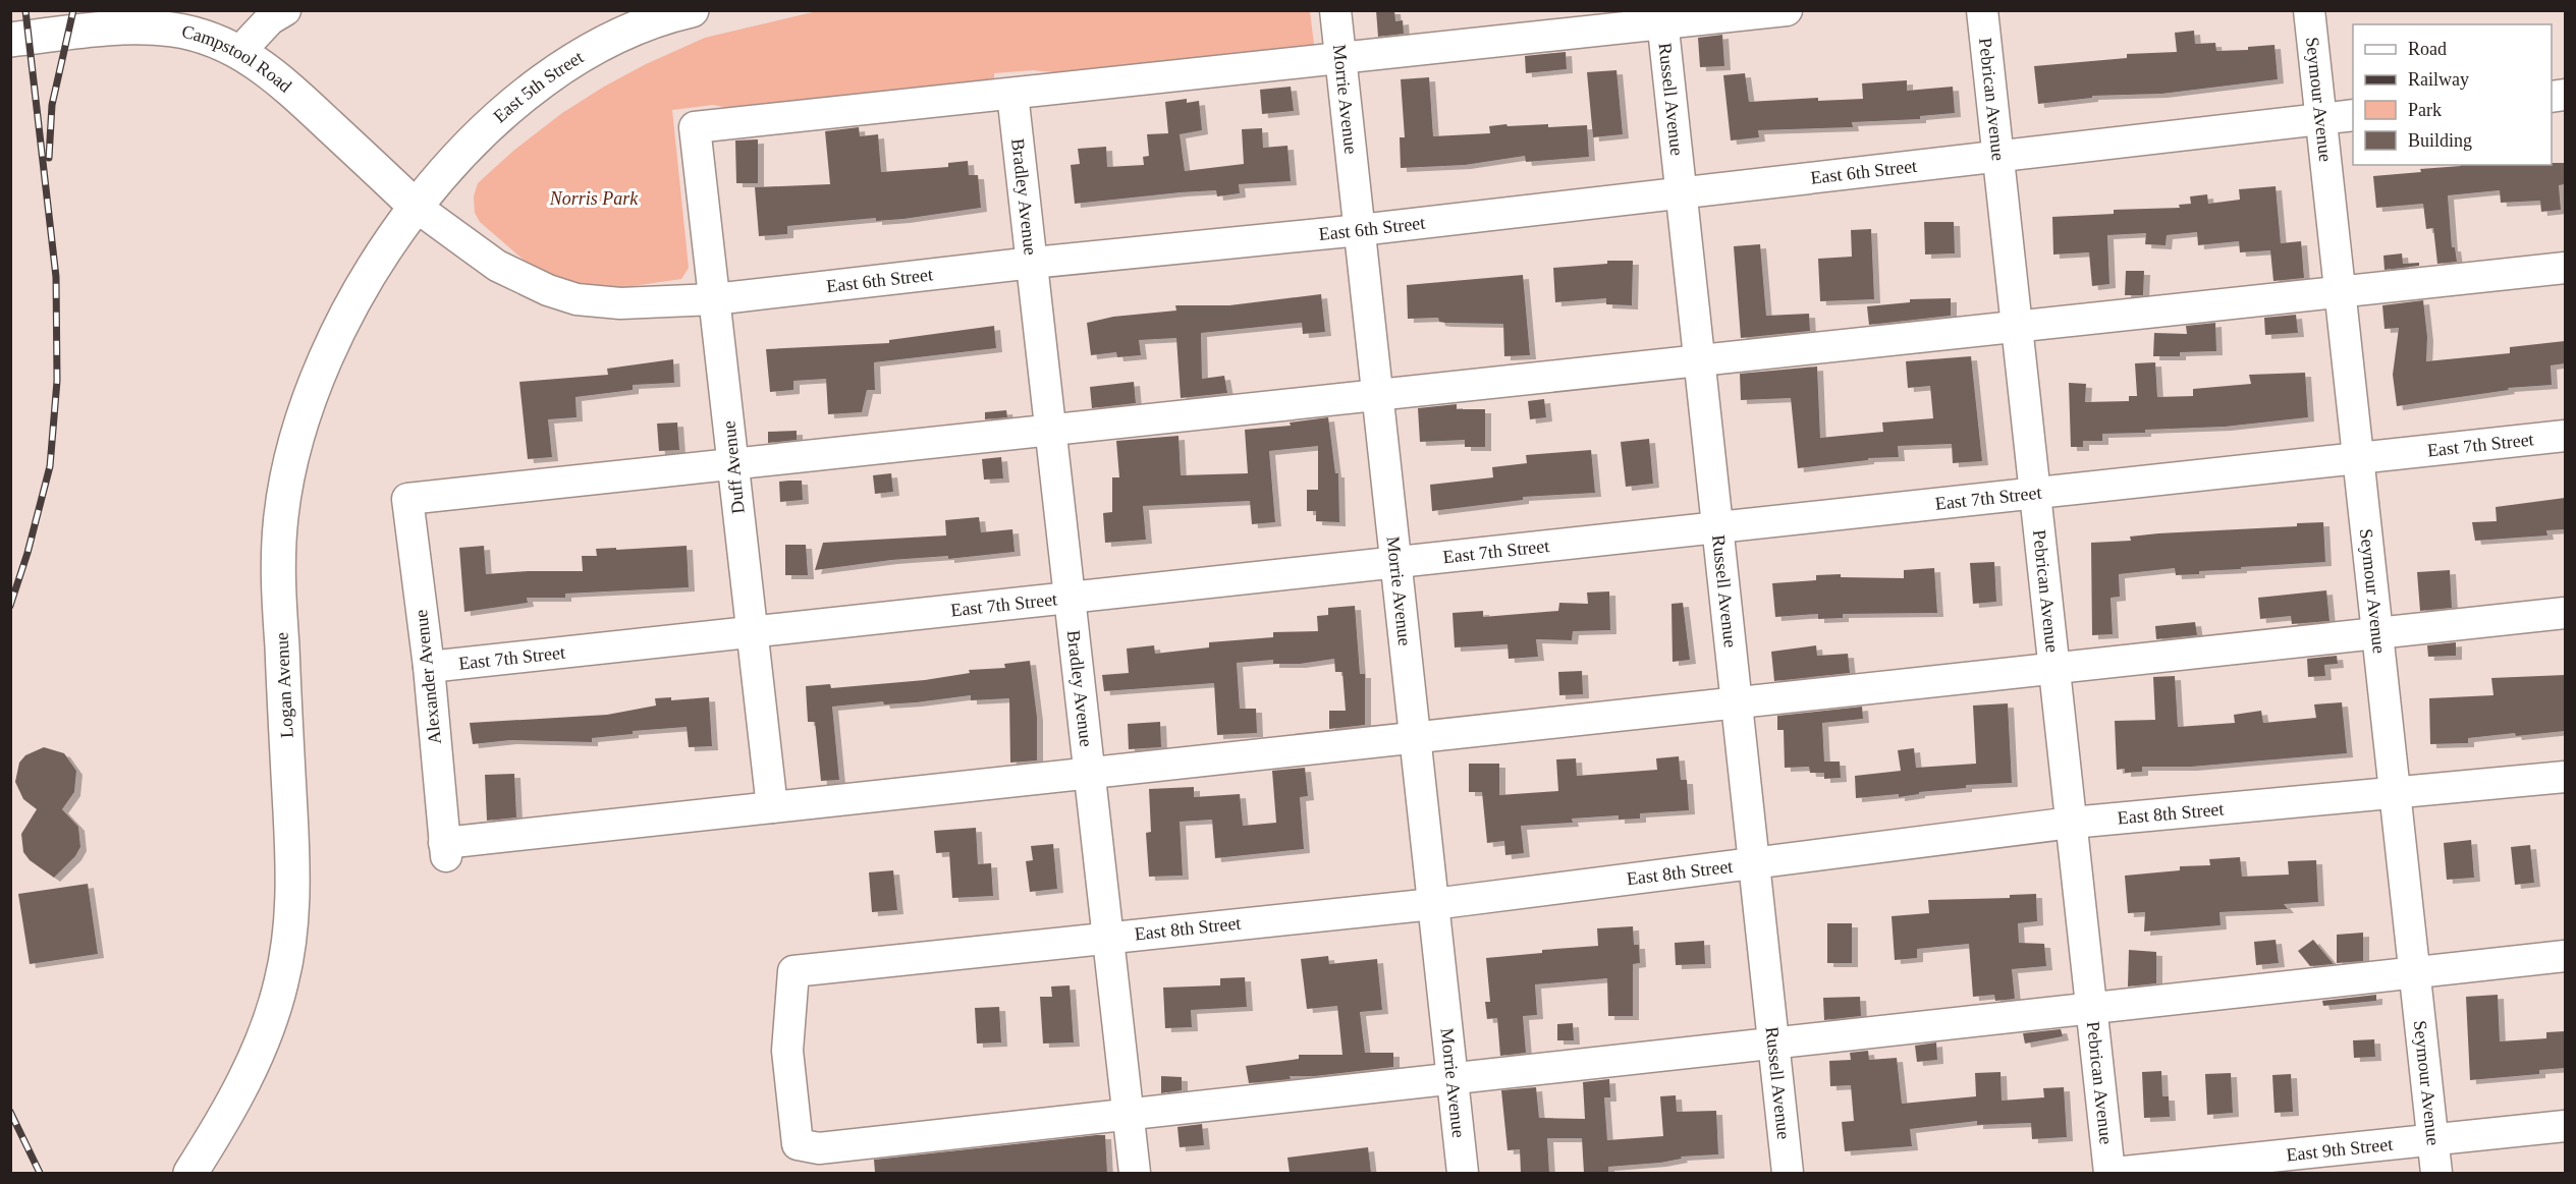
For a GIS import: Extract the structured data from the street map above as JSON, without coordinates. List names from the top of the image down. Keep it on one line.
{"streets":{"main road":["Campstool Road","East 5th Street","Logan Avenue"],"street":["Morrie Avenue","Russell Avenue","Pebrican Avenue","Seymour Avenue","East 6th Street","Bradley Avenue","East 7th Street","Duff Avenue","Alexander Avenue","East 8th Street","East 9th Street"]},"crossings":[["Campstool Road","East 5th Street"],["Campstool Road","East 6th Street"],["Campstool Road","Logan Avenue"],["East 5th Street","East 6th Street"],["East 5th Street","Logan Avenue"],["Morrie Avenue","East 6th Street"],["Morrie Avenue","East 7th Street"],["Morrie Avenue","East 8th Street"],["Russell Avenue","East 6th Street"],["Russell Avenue","East 7th Street"],["Russell Avenue","East 8th Street"],["Pebrican Avenue","East 6th Street"],["Pebrican Avenue","East 7th Street"],["Pebrican Avenue","East 8th Street"],["Seymour Avenue","East 6th Street"],["Seymour Avenue","East 7th Street"],["Seymour Avenue","East 8th Street"],["Seymour Avenue","East 9th Street"],["East 6th Street","Bradley Avenue"],["East 6th Street","Duff Avenue"],["East 6th Street","Logan Avenue"],["Bradley Avenue","East 7th Street"],["Bradley Avenue","Duff Avenue"],["Bradley Avenue","East 8th Street"],["East 7th Street","Duff Avenue"],["East 7th Street","Alexander Avenue"],["Duff Avenue","Alexander Avenue"]],"parks":["Norris Park"],"legend":["Road","Railway","Park","Building"]}
